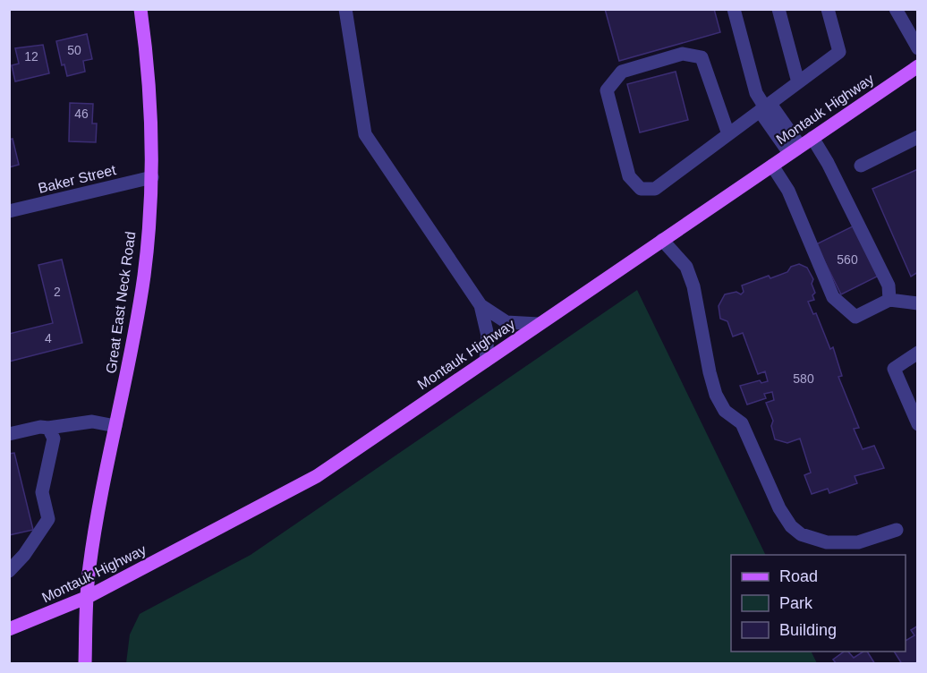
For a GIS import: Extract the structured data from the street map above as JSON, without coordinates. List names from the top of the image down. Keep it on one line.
{"streets":{"main road":["Montauk Highway","Great East Neck Road"],"street":["Baker Street"]},"crossings":[["Montauk Highway","Great East Neck Road"],["Baker Street","Great East Neck Road"]],"house_numbers":["50","12","46","560","2","4","580"],"legend":["Road","Park","Building"]}
